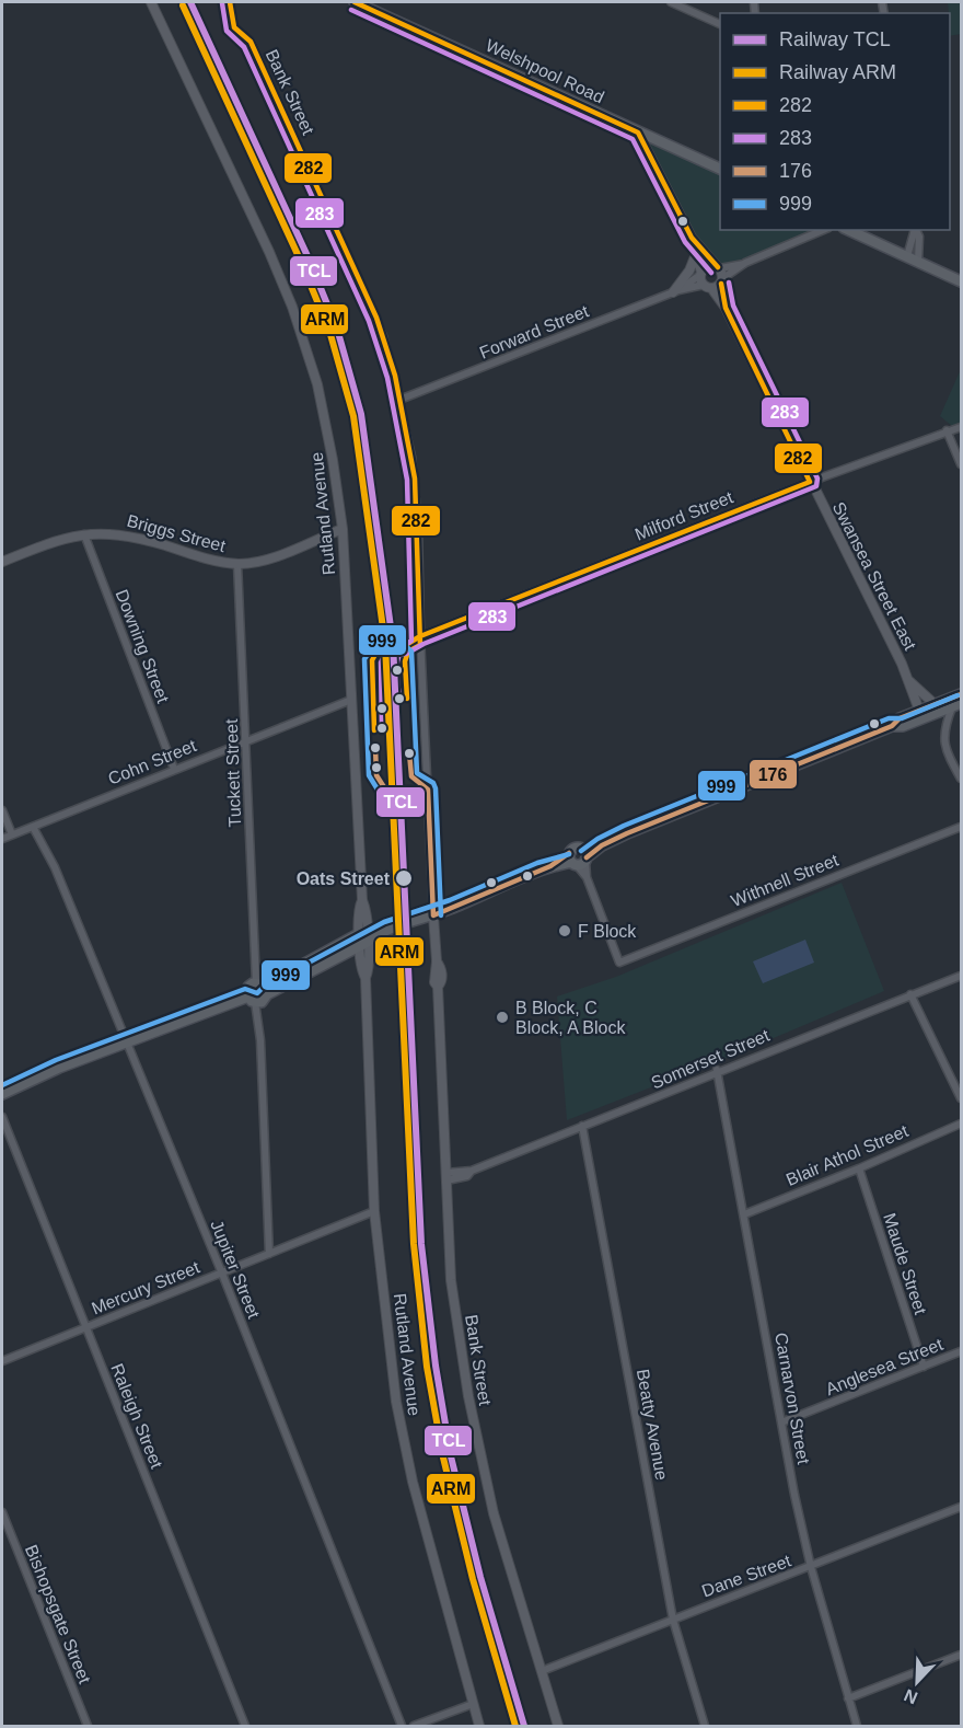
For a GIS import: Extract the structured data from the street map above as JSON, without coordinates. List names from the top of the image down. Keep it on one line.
{"streets":{"main road":["Welshpool Road"],"street":["Bank Street","Forward Street","Rutland Avenue","Milford Street","Briggs Street","Swansea Street East","Downing Street","Cohn Street","Tuckett Street","Withnell Street","Somerset Street","Blair Athol Street","Maude Street","Jupiter Street","Mercury Street","Anglesea Street","Carnarvon Street","Raleigh Street","Beatty Avenue","Dane Street","Bishopsgate Street"]},"crossings":[["Bank Street","Forward Street"],["Bank Street","Milford Street"],["Bank Street","Somerset Street"],["Bank Street","Dane Street"],["Forward Street","Swansea Street East"],["Rutland Avenue","Briggs Street"],["Rutland Avenue","Cohn Street"],["Rutland Avenue","Mercury Street"],["Milford Street","Swansea Street East"],["Briggs Street","Downing Street"],["Briggs Street","Tuckett Street"],["Downing Street","Cohn Street"],["Cohn Street","Tuckett Street"],["Cohn Street","Jupiter Street"],["Somerset Street","Carnarvon Street"],["Somerset Street","Beatty Avenue"],["Blair Athol Street","Maude Street"],["Blair Athol Street","Carnarvon Street"],["Maude Street","Anglesea Street"],["Jupiter Street","Mercury Street"],["Mercury Street","Raleigh Street"],["Anglesea Street","Carnarvon Street"],["Carnarvon Street","Dane Street"],["Beatty Avenue","Dane Street"]],"places":["Oats Street","F Block","B Block, C Block, A Block"],"lines":["rail line TCL","transit line 282","transit line 283","rail line ARM","transit line 999","transit line 176"],"legend":["Railway TCL","Railway ARM","282","283","176","999"],"north":"bottom left"}
